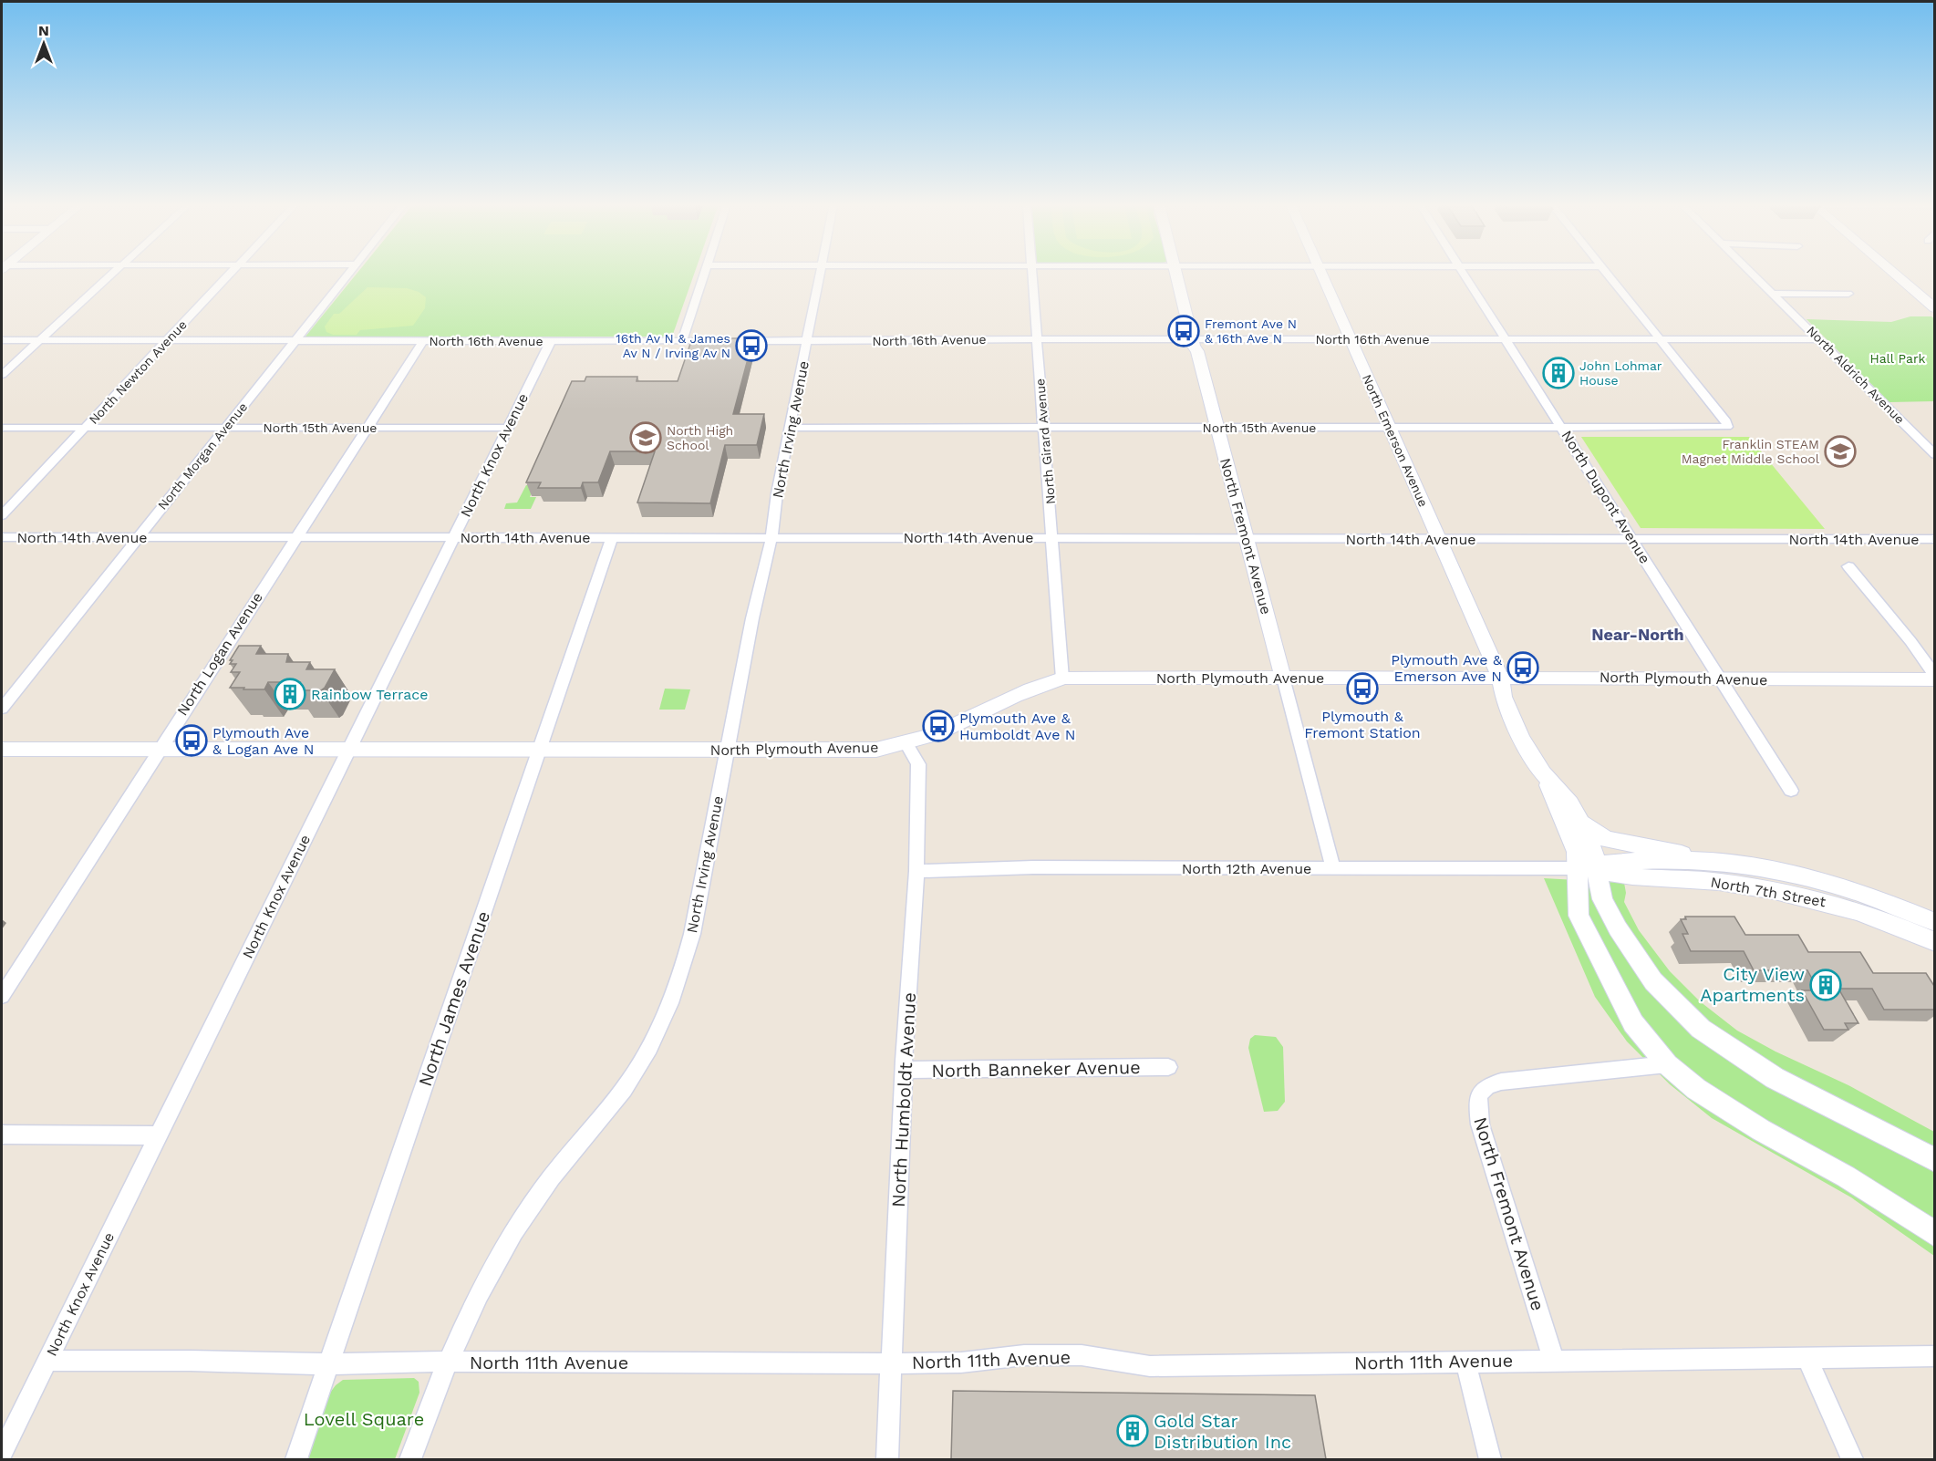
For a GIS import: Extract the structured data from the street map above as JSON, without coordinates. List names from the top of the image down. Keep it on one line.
{"streets":{"street":["North 16th Avenue","North Newton Avenue","North Aldrich Avenue","North 15th Avenue","North Irving Avenue","North Emerson Avenue","North Girard Avenue","North Knox Avenue","North Morgan Avenue","North Dupont Avenue","North Fremont Avenue","North 14th Avenue","North Logan Avenue","North Plymouth Avenue","North 12th Avenue","North 7th Street","North James Avenue","North Banneker Avenue","North Humboldt Avenue","North 11th Avenue"]},"crossings":[["North 16th Avenue","North Newton Avenue"],["North 16th Avenue","North Aldrich Avenue"],["North 16th Avenue","North 15th Avenue"],["North 16th Avenue","North Irving Avenue"],["North 16th Avenue","North Emerson Avenue"],["North 16th Avenue","North Girard Avenue"],["North 16th Avenue","North Knox Avenue"],["North 16th Avenue","North Morgan Avenue"],["North 16th Avenue","North Dupont Avenue"],["North 16th Avenue","North Fremont Avenue"],["North 16th Avenue","North Logan Avenue"],["North Newton Avenue","North 15th Avenue"],["North 15th Avenue","North Irving Avenue"],["North 15th Avenue","North Emerson Avenue"],["North 15th Avenue","North Girard Avenue"],["North 15th Avenue","North Knox Avenue"],["North 15th Avenue","North Morgan Avenue"],["North 15th Avenue","North Dupont Avenue"],["North 15th Avenue","North Fremont Avenue"],["North 15th Avenue","North Logan Avenue"],["North Irving Avenue","North 14th Avenue"],["North Irving Avenue","North Plymouth Avenue"],["North Irving Avenue","North 11th Avenue"],["North Emerson Avenue","North 14th Avenue"],["North Emerson Avenue","North Plymouth Avenue"],["North Girard Avenue","North 14th Avenue"],["North Girard Avenue","North Plymouth Avenue"],["North Knox Avenue","North 14th Avenue"],["North Knox Avenue","North Plymouth Avenue"],["North Knox Avenue","North 11th Avenue"],["North Morgan Avenue","North 14th Avenue"],["North Dupont Avenue","North 14th Avenue"],["North Dupont Avenue","North Plymouth Avenue"],["North Fremont Avenue","North 14th Avenue"],["North Fremont Avenue","North Plymouth Avenue"],["North Fremont Avenue","North 12th Avenue"],["North Fremont Avenue","North 11th Avenue"],["North 14th Avenue","North Logan Avenue"],["North 14th Avenue","North James Avenue"],["North Logan Avenue","North Plymouth Avenue"],["North Plymouth Avenue","North James Avenue"],["North Plymouth Avenue","North Humboldt Avenue"],["North 12th Avenue","North 7th Street"],["North 12th Avenue","North Humboldt Avenue"],["North James Avenue","North 11th Avenue"],["North Banneker Avenue","North Humboldt Avenue"],["North Humboldt Avenue","North 11th Avenue"]],"districts":["Near-North"],"parks":["Hall Park","Lovell Square"],"places":{"bus stop":["Fremont Ave N & 16th Ave N","16th Av N & James Av N / Irving Av N","Plymouth Ave & Emerson Ave N","Plymouth & Fremont Station","Plymouth Ave & Humboldt Ave N","Plymouth Ave & Logan Ave N"],"building":["John Lohmar House","Rainbow Terrace","City View Apartments","Gold Star Distribution Inc"],"school or university":["North High School","Franklin STEAM Magnet Middle School"]},"north":"top"}
